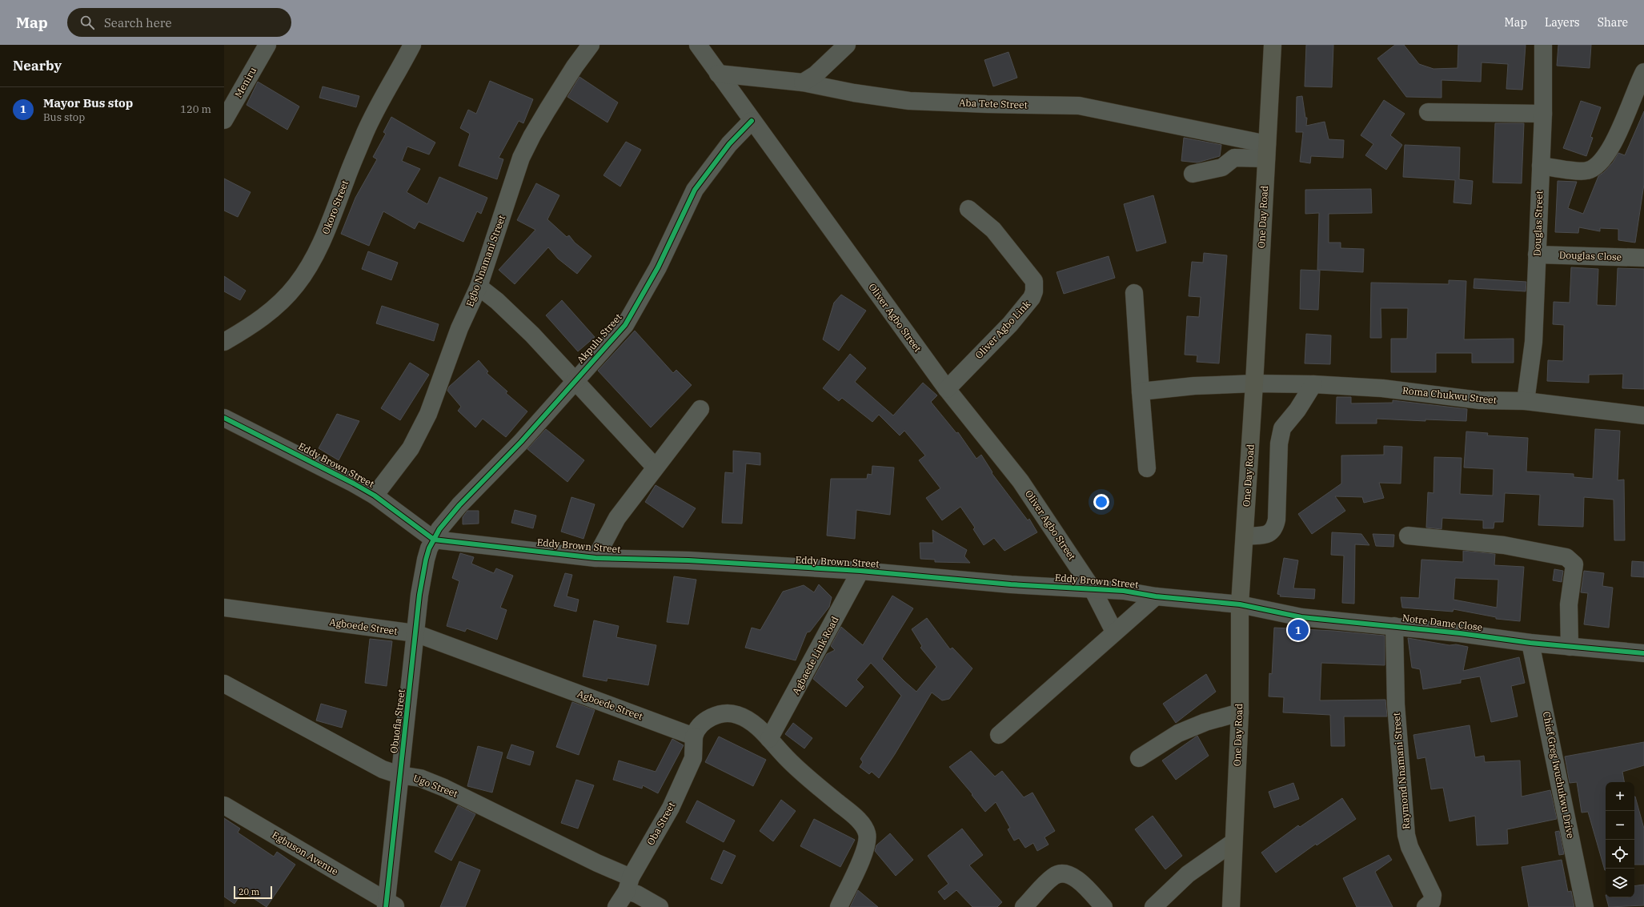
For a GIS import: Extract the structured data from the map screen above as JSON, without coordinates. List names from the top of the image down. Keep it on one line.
{"streets":{"main road":["One Day Road"],"street":["Meniru","Aba Tete Street","Okoro Street","Douglas Street","Douglas Close","Egbo Nnamani Street","Oliver Agbo Street","Oliver Agbo Link","Akpulu Street","Roma Chukwu Street","Eddy Brown Street","Notre Dame Close","Agboede Street","Agbaede Link Road","Obuofia Street","Raymond Nnamani Street","Chief Greg Iwuchukwu Drive","Ugo Street","Oba Street","Egbuson Avenue"]},"crossings":[["Aba Tete Street","One Day Road"],["Aba Tete Street","Oliver Agbo Street"],["One Day Road","Roma Chukwu Street"],["One Day Road","Eddy Brown Street"],["One Day Road","Notre Dame Close"],["Douglas Street","Douglas Close"],["Douglas Street","Roma Chukwu Street"],["Egbo Nnamani Street","Eddy Brown Street"],["Oliver Agbo Street","Oliver Agbo Link"],["Oliver Agbo Street","Akpulu Street"],["Oliver Agbo Street","Eddy Brown Street"],["Akpulu Street","Eddy Brown Street"],["Akpulu Street","Obuofia Street"],["Eddy Brown Street","Notre Dame Close"],["Eddy Brown Street","Agbaede Link Road"],["Eddy Brown Street","Obuofia Street"],["Notre Dame Close","Raymond Nnamani Street"],["Notre Dame Close","Chief Greg Iwuchukwu Drive"],["Agboede Street","Obuofia Street"],["Agboede Street","Oba Street"],["Obuofia Street","Ugo Street"],["Obuofia Street","Egbuson Avenue"],["Ugo Street","Oba Street"]],"scale_bar":"20 m","page":{"header":"Map","search":"Search here","nav":["Map","Layers","Share"],"heading":"Nearby","list":[{"mark":"1","name":"Mayor Bus stop","note":"Bus stop","value":"120 m"}],"pins":"1","map_buttons":["+","−"],"scale":"20 m"}}
